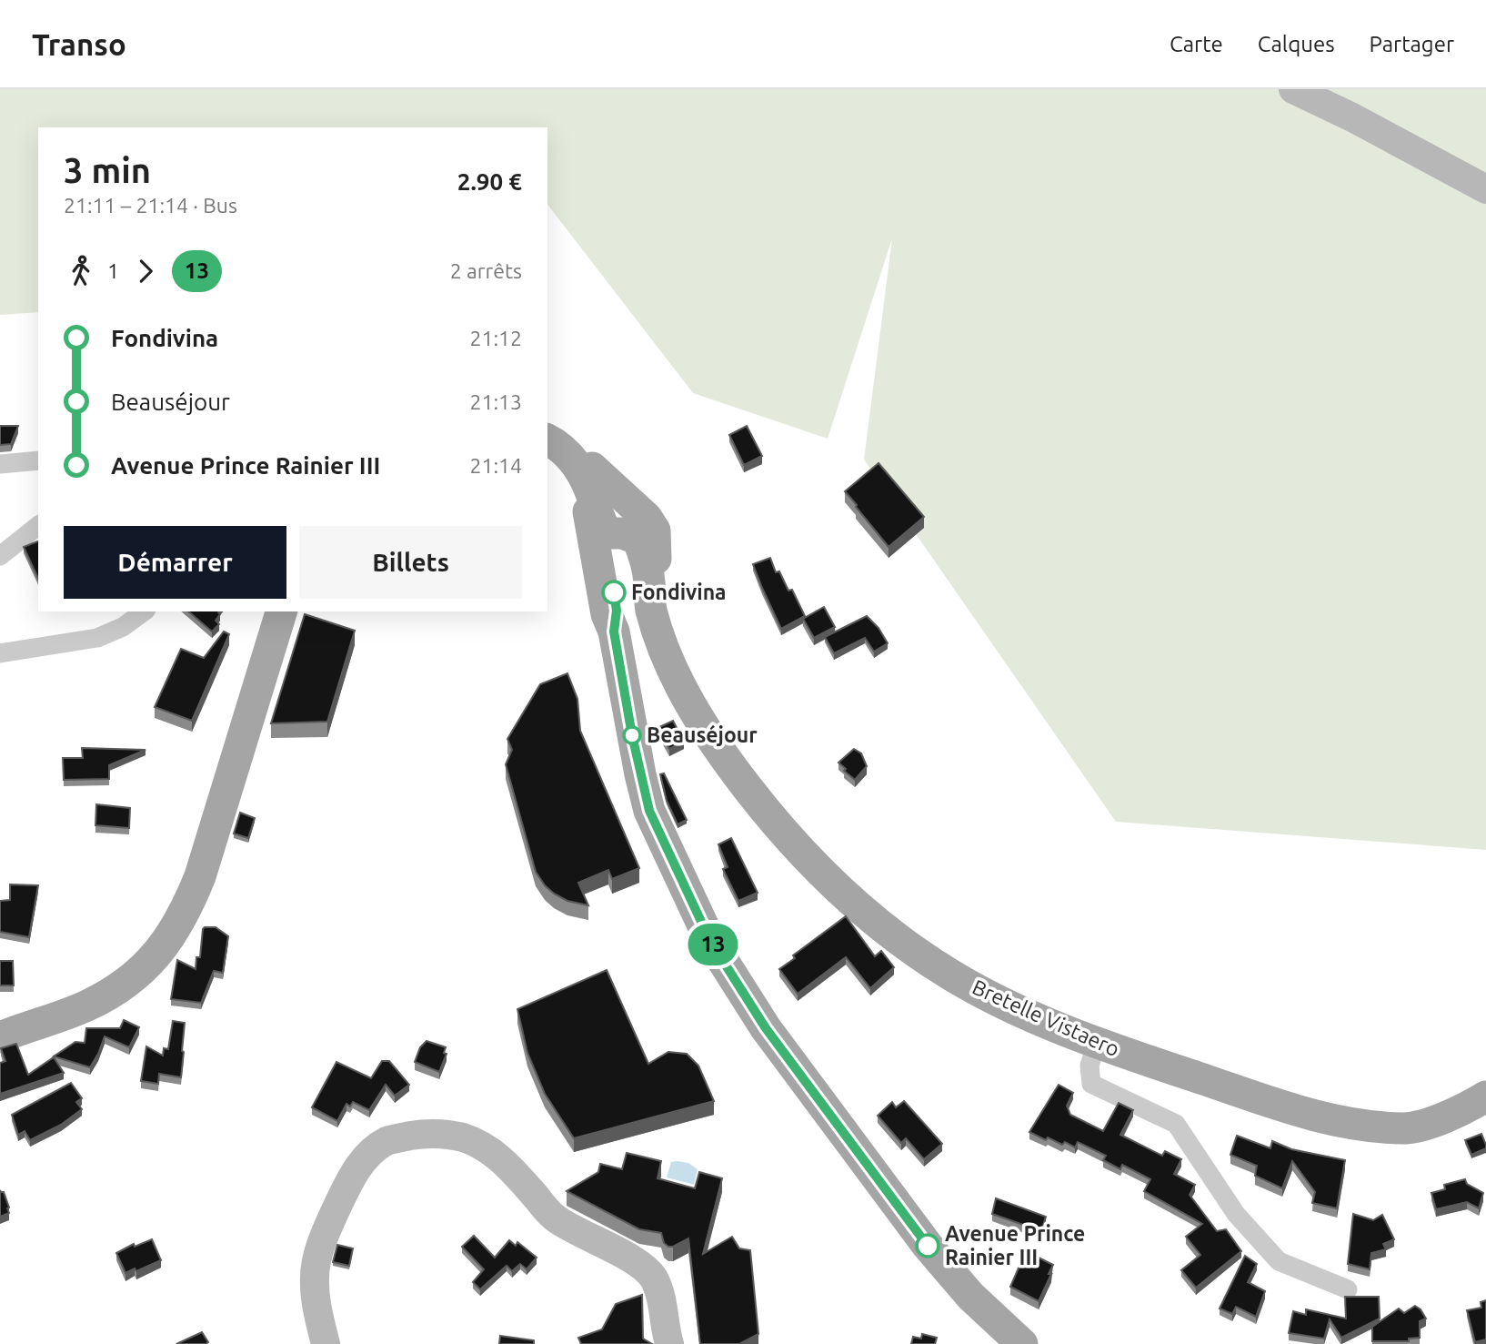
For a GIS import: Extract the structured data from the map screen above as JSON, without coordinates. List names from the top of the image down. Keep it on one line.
{"streets":{"main road":["Bretelle Vistaero"]},"places":["Fondivina","Beauséjour","Avenue Prince Rainier III"],"lines":["bus line 13"],"page":{"header":"Transo","nav":["Carte","Calques","Partager"],"on_map":"13","heading":["3 min","21:11 – 21:14 · Bus","2.90 €"],"legs":["1","13","2 arrêts"],"list":[{"name":"Fondivina","value":"21:12"},{"name":"Beauséjour","value":"21:13"},{"name":"Avenue Prince Rainier III","value":"21:14"}],"buttons":["Démarrer","Billets"]}}
